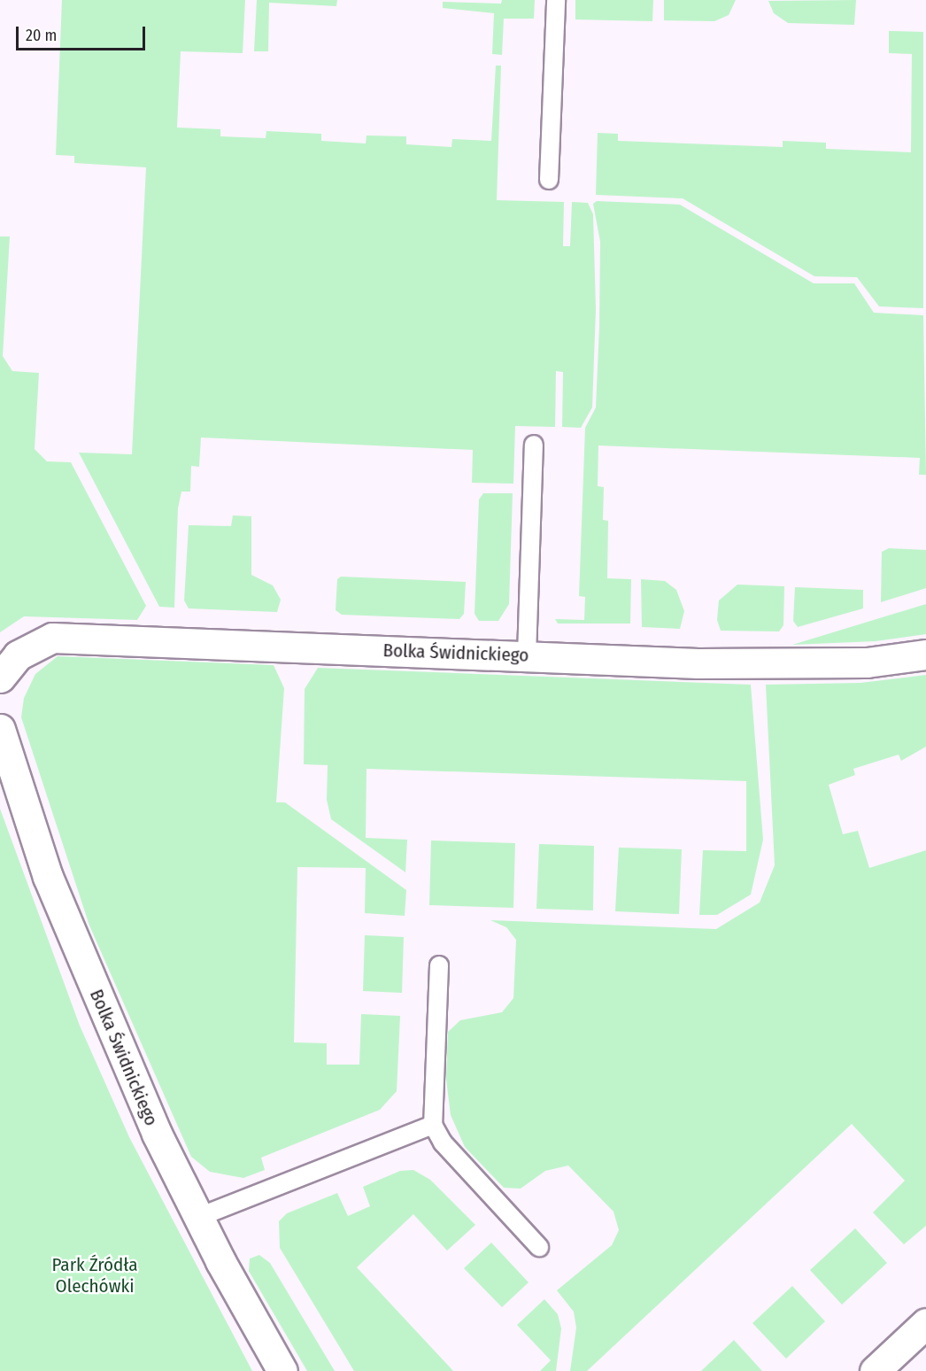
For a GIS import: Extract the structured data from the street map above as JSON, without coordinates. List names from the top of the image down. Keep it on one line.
{"streets":{"street":["Bolka Świdnickiego"]},"parks":["Park Źródła Olechówki"],"scale_bar":"20 m"}
